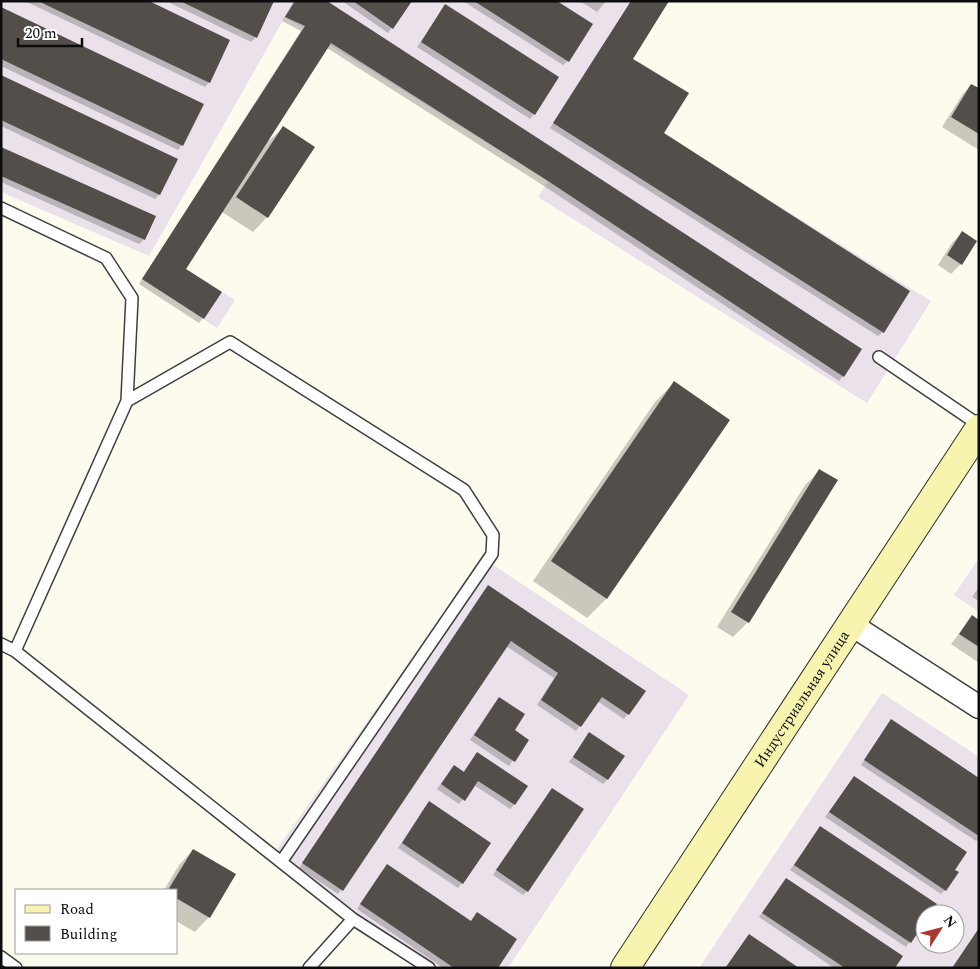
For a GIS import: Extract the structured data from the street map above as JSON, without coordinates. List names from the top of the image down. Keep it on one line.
{"streets":{"street":["Индустриальная улица"]},"legend":["Road","Building"],"scale_bar":"20 m","north":"top right"}
